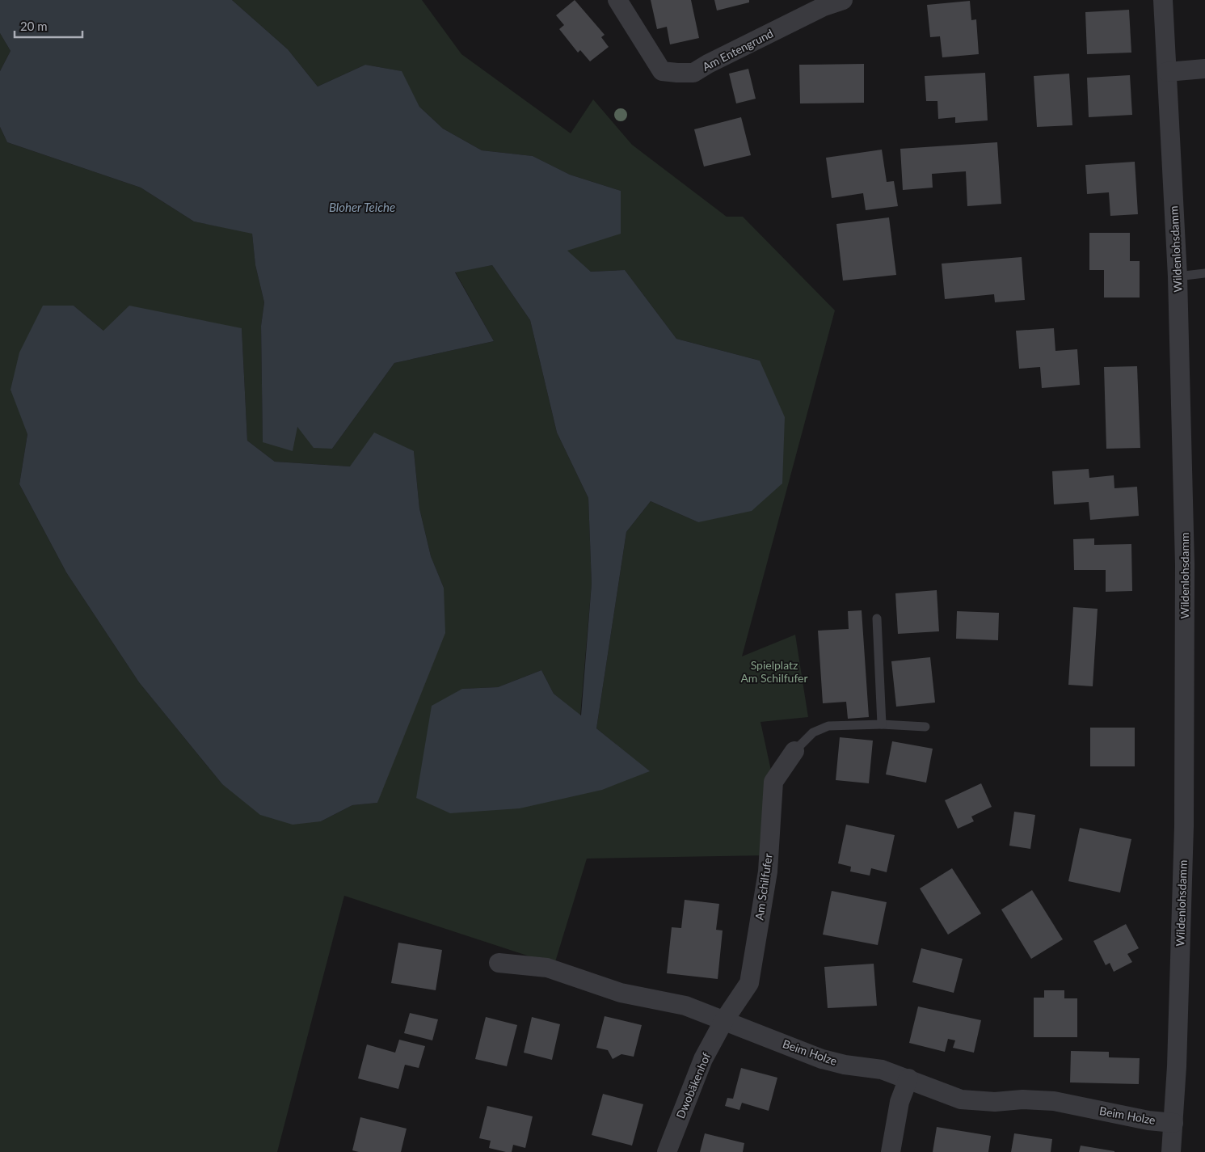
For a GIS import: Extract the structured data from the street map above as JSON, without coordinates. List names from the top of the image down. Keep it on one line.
{"streets":{"street":["Am Entengrund","Wildenlohsdamm","Am Schilfufer","Beim Holze","Dwobäkenhof"]},"crossings":[["Wildenlohsdamm","Beim Holze"],["Am Schilfufer","Beim Holze"],["Am Schilfufer","Dwobäkenhof"],["Beim Holze","Dwobäkenhof"]],"water":["Bloher Teiche"],"parks":["Spielplatz Am Schilfufer"],"scale_bar":"20 m"}
